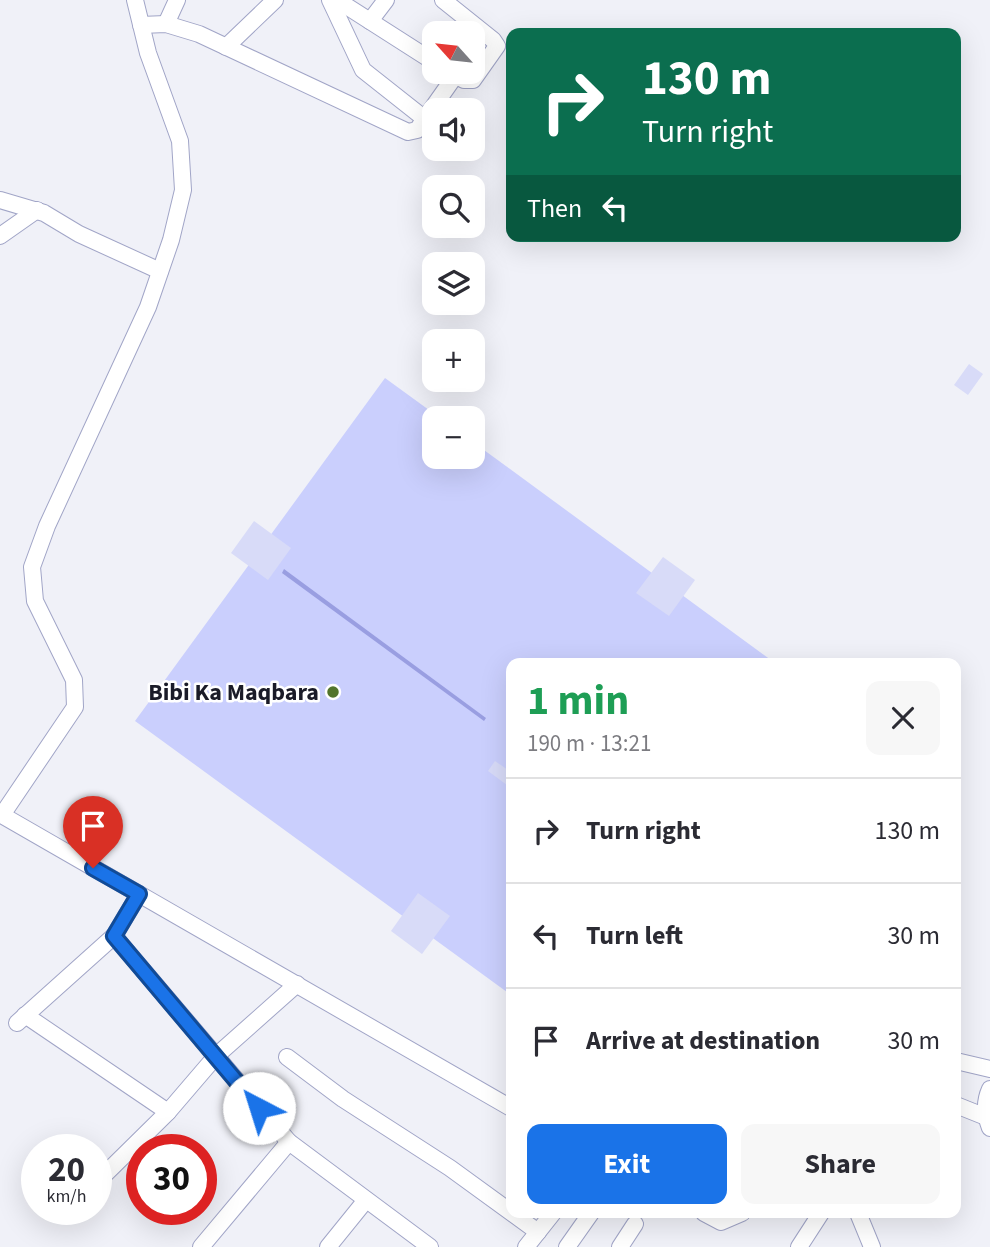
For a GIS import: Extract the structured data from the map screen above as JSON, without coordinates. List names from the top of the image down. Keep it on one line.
{"places":["Bibi Ka Maqbara"],"north":"top left","page":{"map_buttons":["+","−"],"turn":["130 m","Turn right"],"then":"Then","heading":["1 min","190 m · 13:21"],"list":[{"name":"Turn right","value":"130 m"},{"name":"Turn left","value":"30 m"},{"name":"Arrive at destination","value":"30 m"}],"buttons":["Exit","Share"],"speed":"20 km/h","limit":"30"}}
